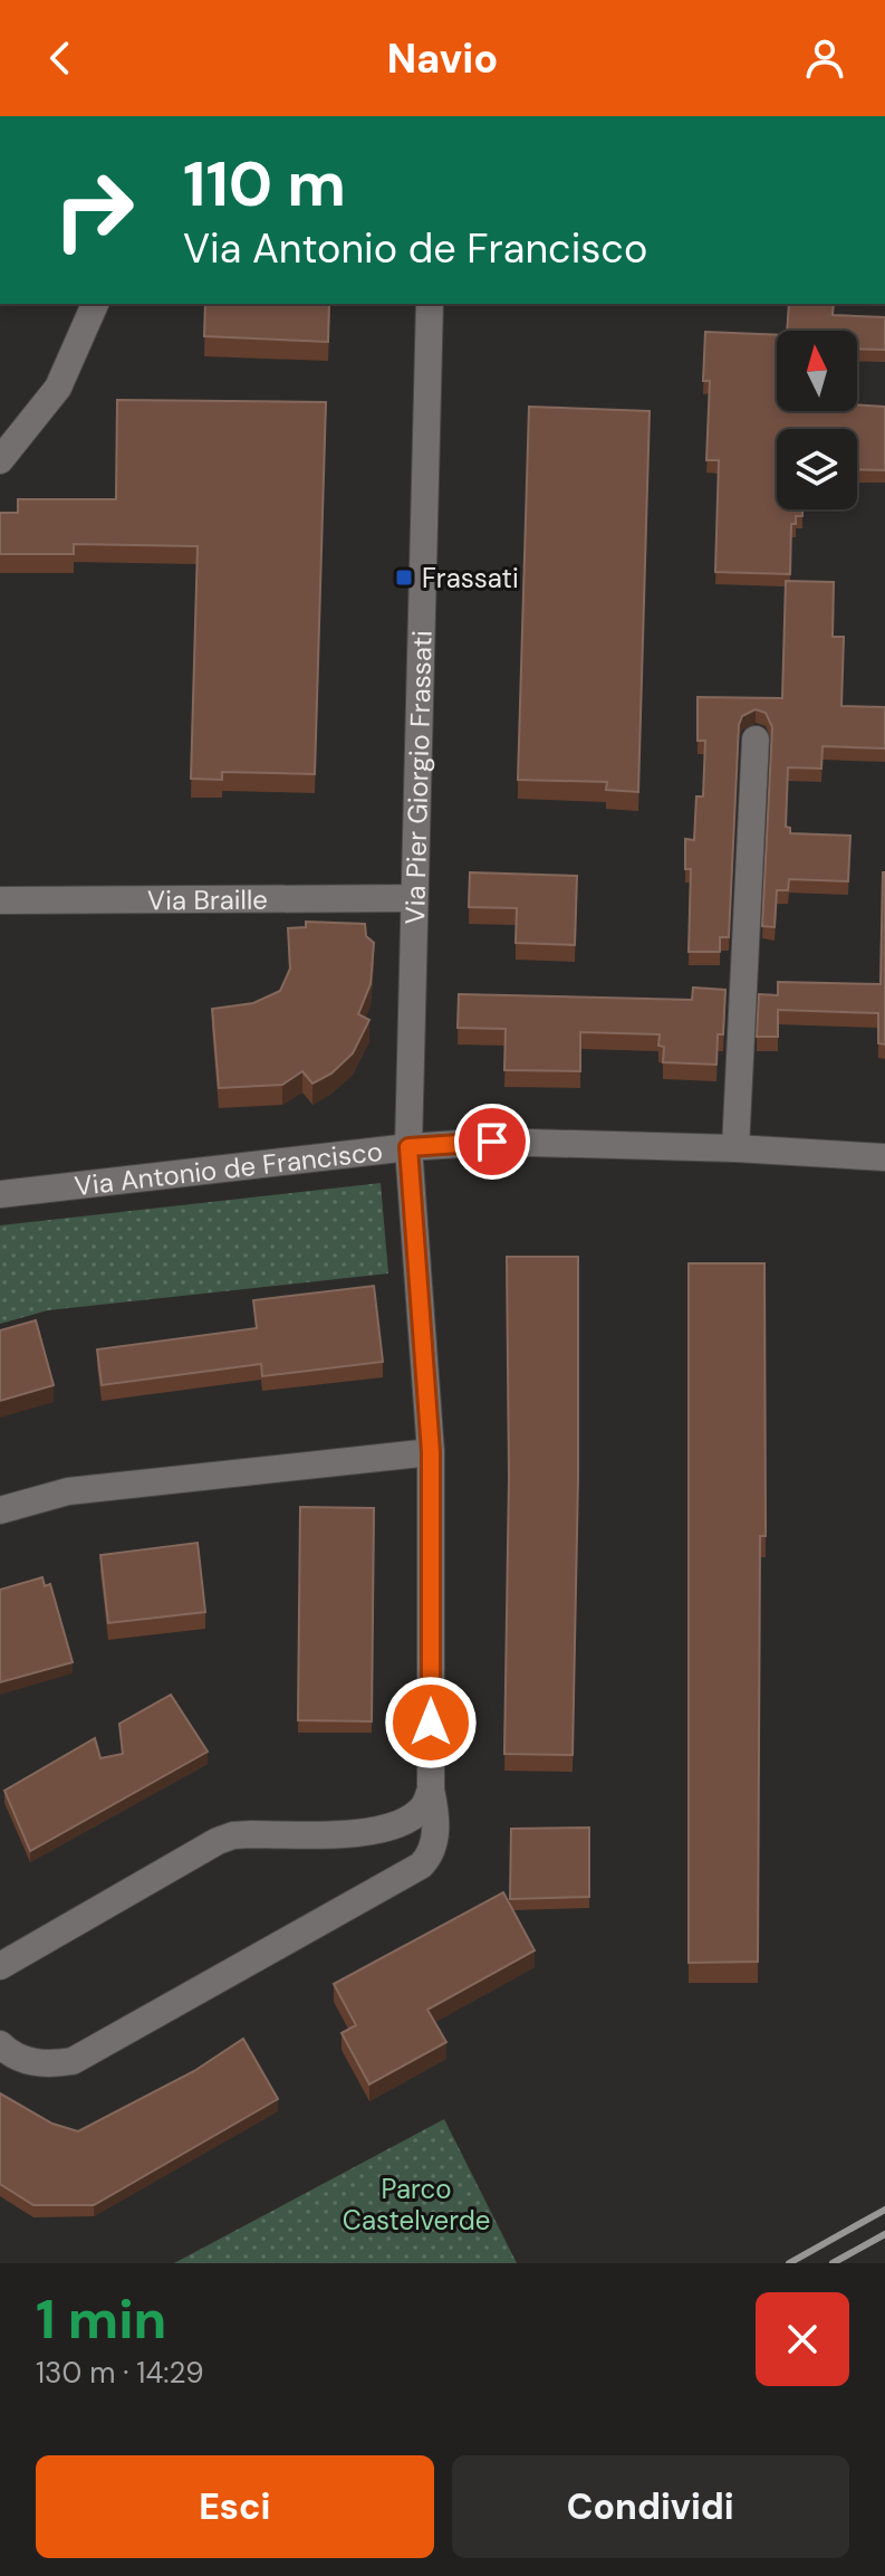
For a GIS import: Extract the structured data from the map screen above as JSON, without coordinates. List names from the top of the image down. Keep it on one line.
{"streets":{"street":["Via Pier Giorgio Frassati","Via Braille","Via Antonio de Francisco"]},"crossings":[["Via Pier Giorgio Frassati","Via Braille"],["Via Pier Giorgio Frassati","Via Antonio de Francisco"]],"parks":["Parco Castelverde"],"places":{"transit":["Frassati"]},"north":"top","page":{"header":"Navio","turn":["110 m","Via Antonio de Francisco"],"heading":["1 min","130 m · 14:29"],"buttons":["Esci","Condividi"]}}
